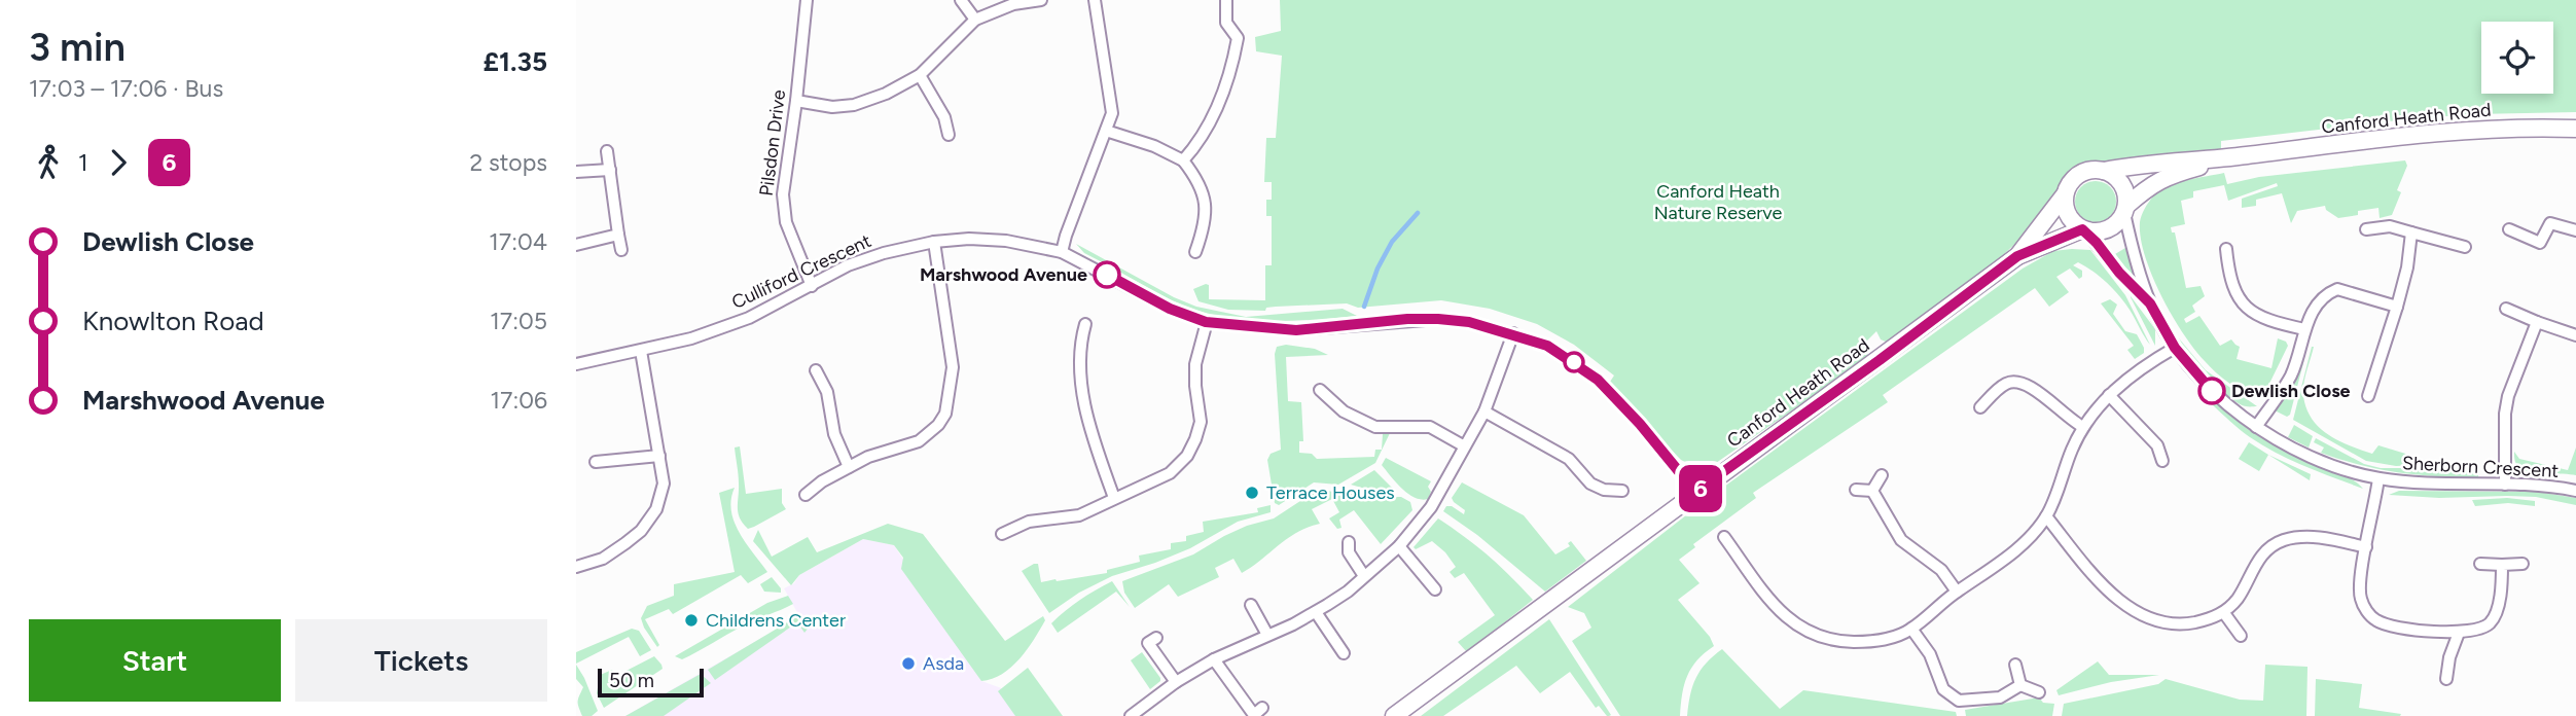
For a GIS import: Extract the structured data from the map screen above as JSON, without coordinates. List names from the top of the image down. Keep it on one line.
{"streets":{"main road":["Canford Heath Road"],"street":["Pilsdon Drive","Culliford Crescent","Sherborn Crescent"]},"crossings":[["Canford Heath Road","Culliford Crescent"],["Canford Heath Road","Sherborn Crescent"],["Pilsdon Drive","Culliford Crescent"]],"parks":["Canford Heath Nature Reserve"],"places":["Marshwood Avenue","Dewlish Close","Terrace Houses","Childrens Center","Asda"],"lines":["bus line 6"],"scale_bar":"50 m","page":{"heading":["3 min","17:03 – 17:06 · Bus","£1.35"],"on_map":"6","legs":["1","6","2 stops"],"list":[{"name":"Dewlish Close","value":"17:04"},{"name":"Knowlton Road","value":"17:05"},{"name":"Marshwood Avenue","value":"17:06"}],"buttons":["Start","Tickets"],"scale":"50 m"}}
